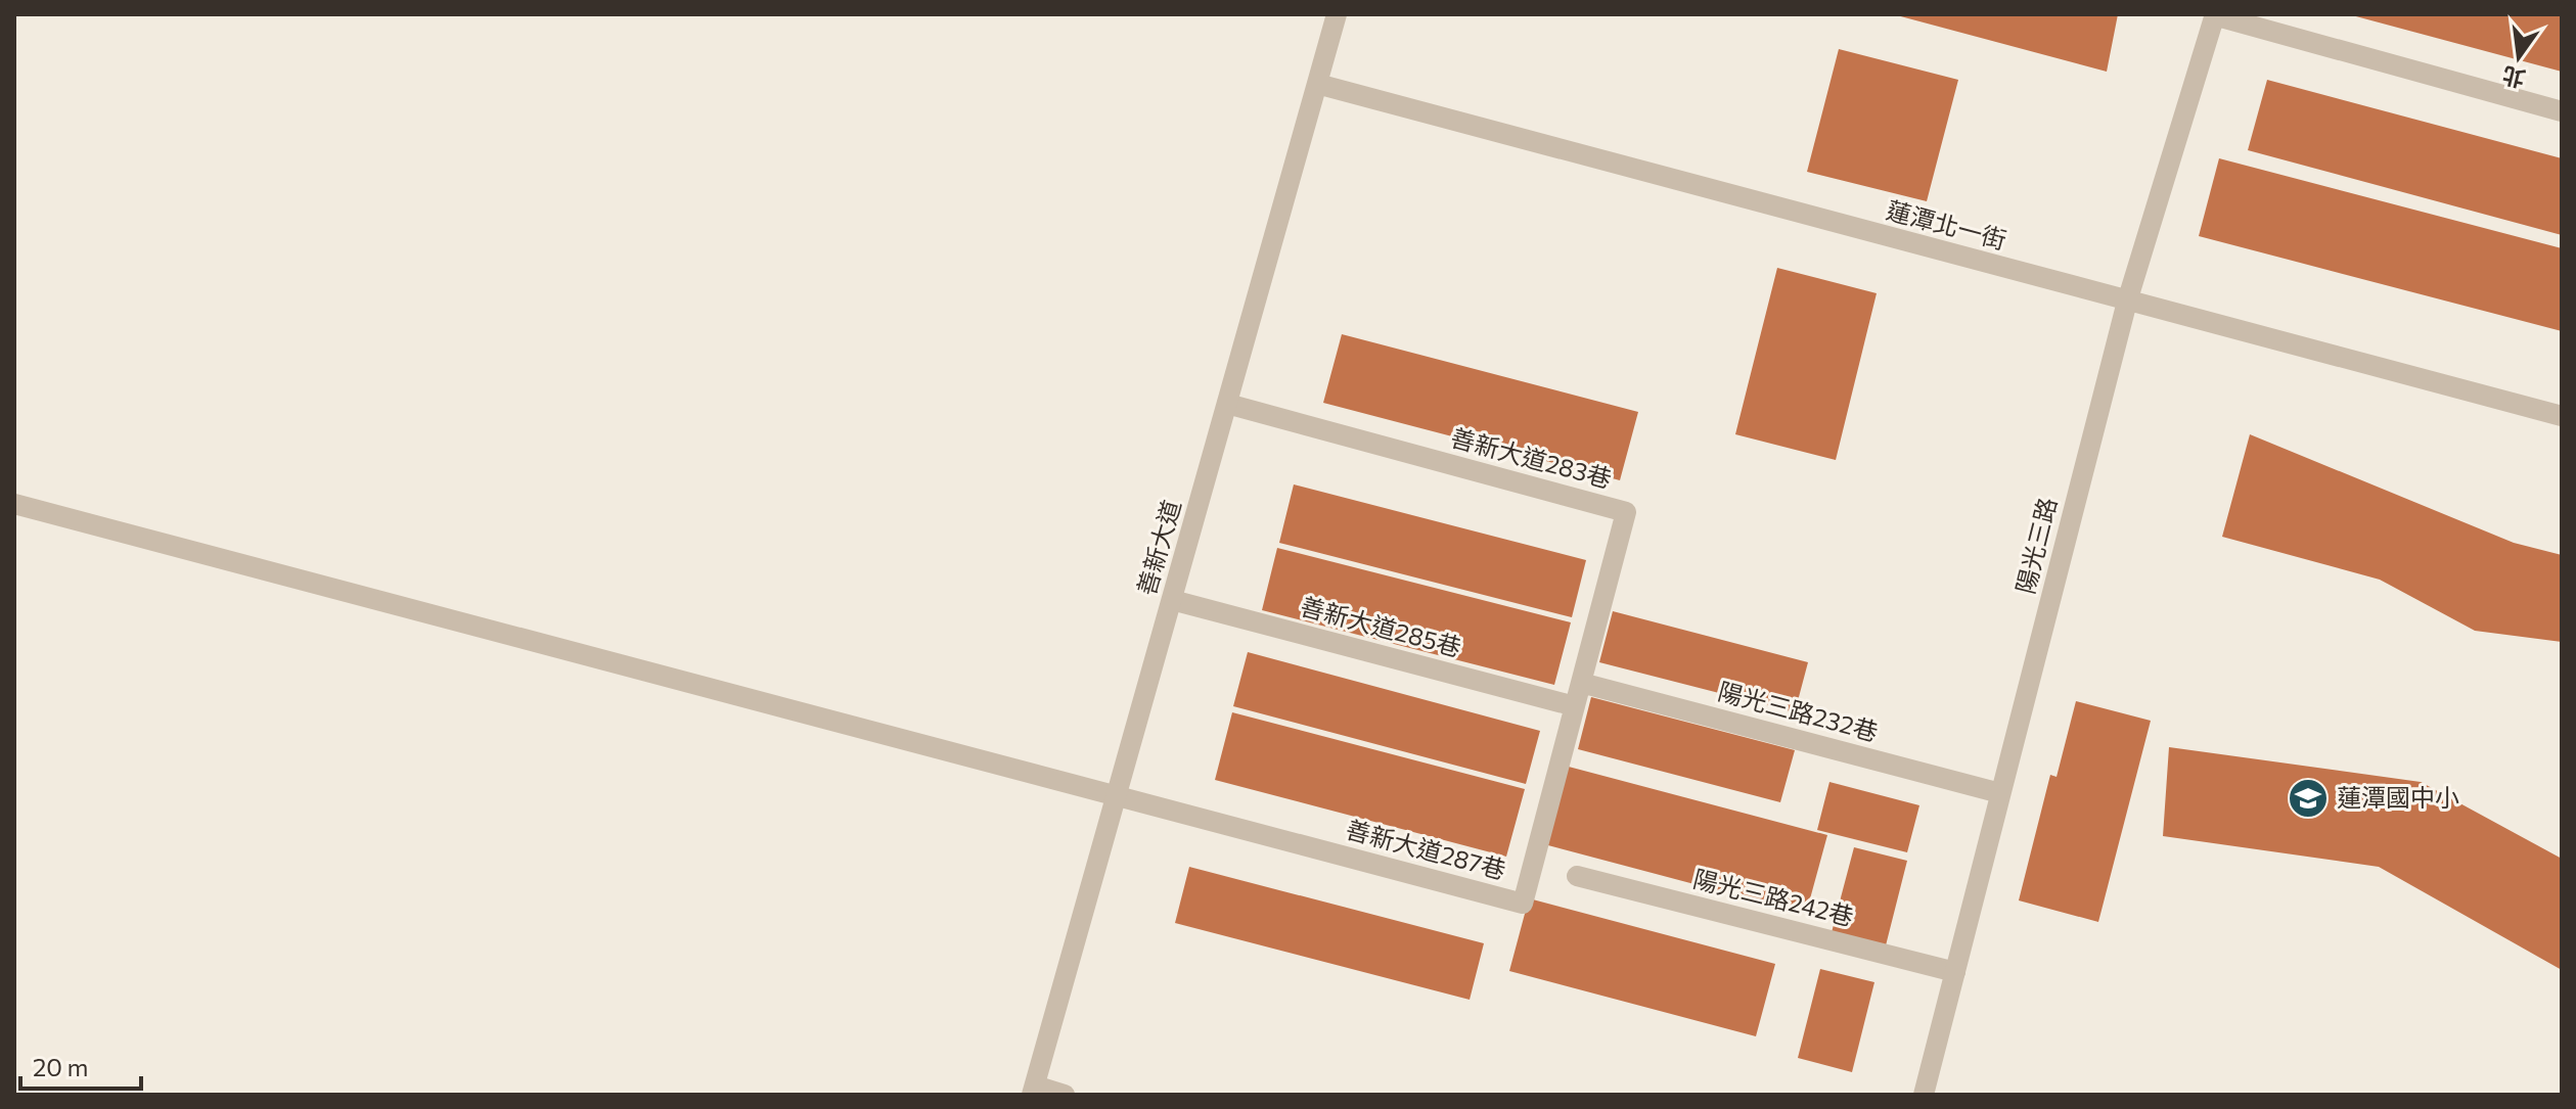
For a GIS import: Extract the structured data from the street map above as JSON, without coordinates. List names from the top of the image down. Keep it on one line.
{"streets":{"street":["蓮潭北一街","善新大道283巷","陽光三路","善新大道","善新大道285巷","陽光三路232巷","善新大道287巷","陽光三路242巷"]},"crossings":[["蓮潭北一街","陽光三路"],["蓮潭北一街","善新大道"],["善新大道283巷","善新大道"],["善新大道283巷","善新大道285巷"],["善新大道283巷","陽光三路232巷"],["善新大道283巷","善新大道287巷"],["陽光三路","陽光三路232巷"],["陽光三路","陽光三路242巷"],["善新大道","善新大道285巷"],["善新大道","善新大道287巷"],["善新大道285巷","善新大道287巷"]],"places":{"school or university":["蓮潭國中小"]},"scale_bar":"20 m","north":"bottom"}
